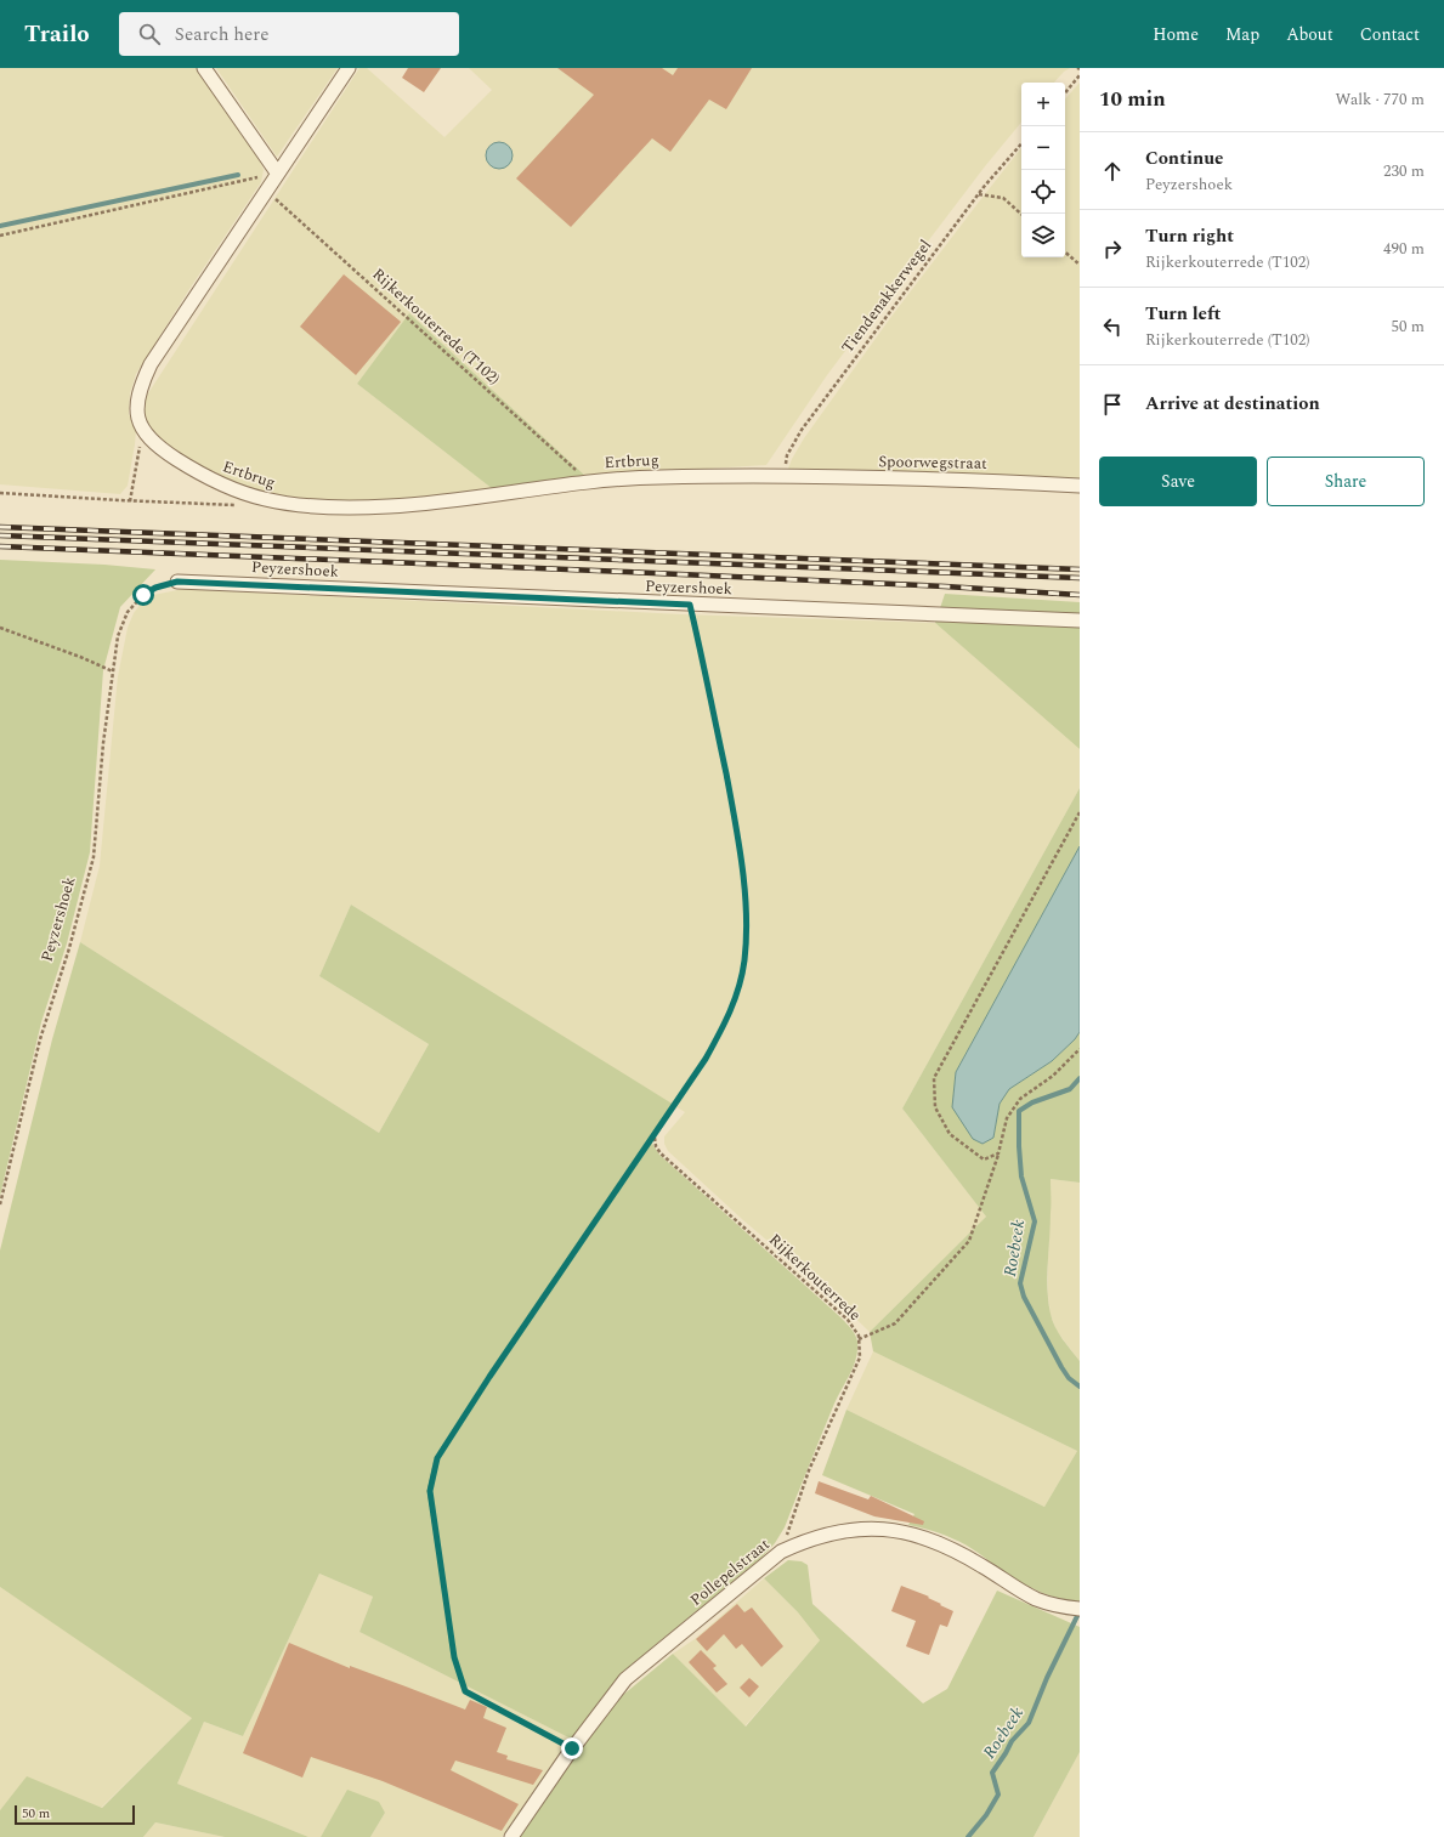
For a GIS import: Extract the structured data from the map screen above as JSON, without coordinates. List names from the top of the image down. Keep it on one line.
{"streets":{"street":["Ertbrug","Spoorwegstraat","Peyzershoek","Pollepelstraat"],"path":["Tiendenakkerwegel","Rijkerkouterrede (T102)","Rijkerkouterrede"]},"crossings":[["Tiendenakkerwegel","Ertbrug"],["Tiendenakkerwegel","Spoorwegstraat"],["Rijkerkouterrede (T102)","Ertbrug"],["Ertbrug","Spoorwegstraat"],["Rijkerkouterrede","Pollepelstraat"]],"water":["Roebeek"],"scale_bar":"50 m","page":{"header":"Trailo","search":"Search here","nav":["Home","Map","About","Contact"],"heading":["10 min","Walk · 770 m"],"map_buttons":["+","−"],"list":[["Continue","Peyzershoek","230 m"],["Turn right","Rijkerkouterrede (T102)","490 m"],["Turn left","Rijkerkouterrede (T102)","50 m"],"Arrive at destination"],"buttons":["Save","Share"],"scale":"50 m"}}
